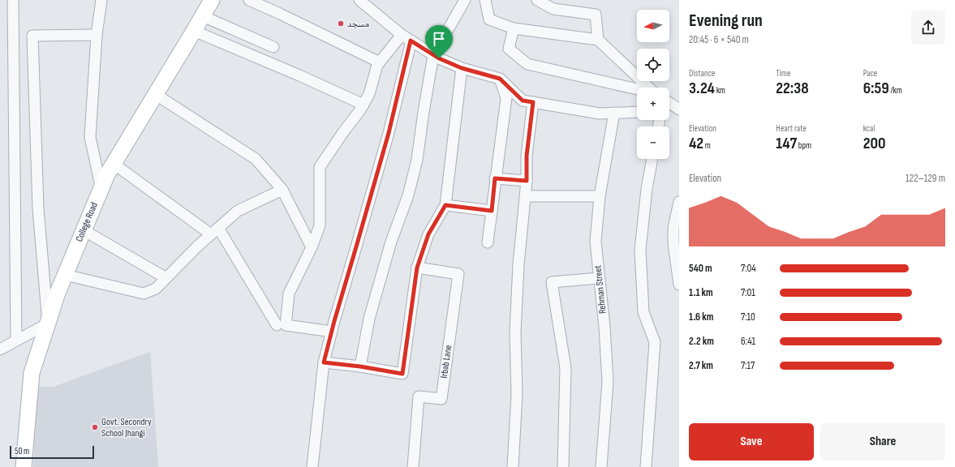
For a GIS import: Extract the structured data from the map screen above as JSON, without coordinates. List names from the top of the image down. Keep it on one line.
{"streets":{"main road":["College Road"],"street":["Rehman Street","Irbab Lane"]},"places":["مسجد","Govt. Secondry School Jhangi"],"scale_bar":"50 m","north":"left","page":{"heading":["Evening run","20:45 · 6 × 540 m"],"map_buttons":["+","−"],"stats":[["Distance","3.24 km"],["Time","22:38"],["Pace","6:59 /km"],["Elevation","42 m"],["Heart rate","147 bpm"],["kcal","200"]],"chart":["Elevation","122–129 m"],"list":[{"name":"540 m","note":"7:04"},{"name":"1.1 km","note":"7:01"},{"name":"1.6 km","note":"7:10"},{"name":"2.2 km","note":"6:41"},{"name":"2.7 km","note":"7:17"}],"buttons":["Save","Share"],"scale":"50 m"}}
